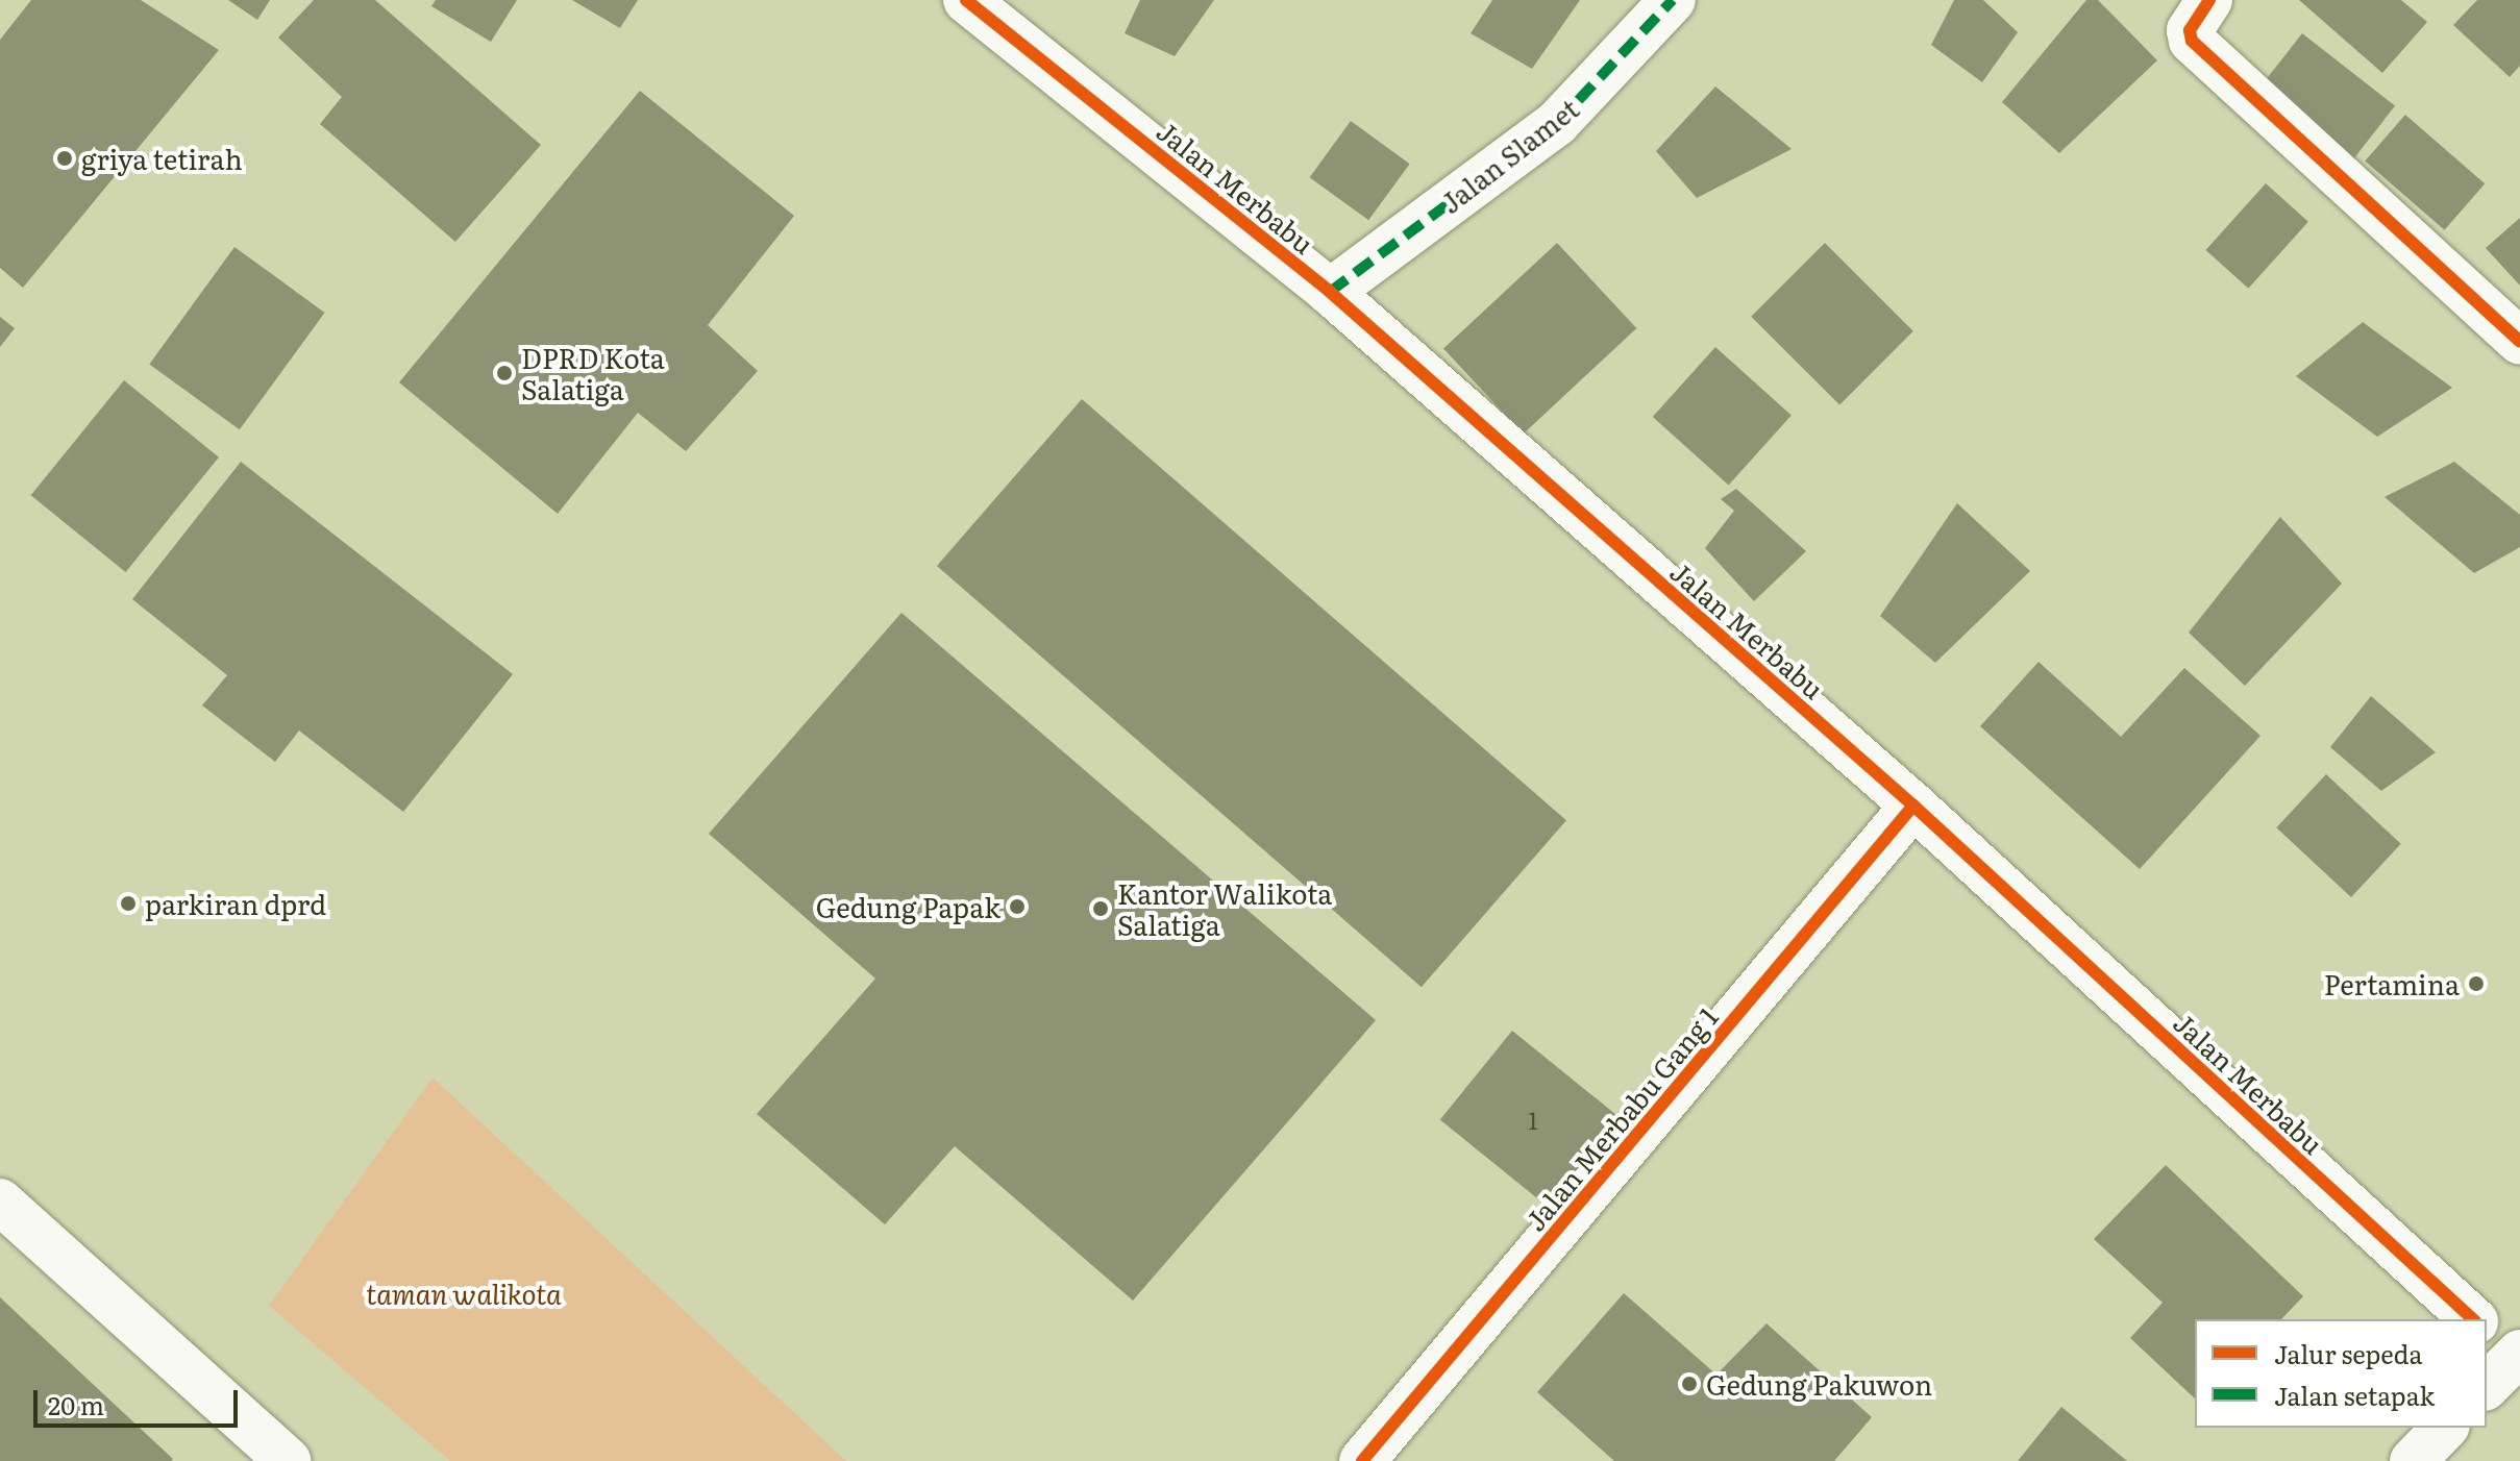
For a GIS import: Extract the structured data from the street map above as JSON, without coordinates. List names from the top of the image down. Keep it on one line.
{"streets":{"street":["Jalan Slamet","Jalan Merbabu","Jalan Merbabu Gang 1"]},"crossings":[["Jalan Slamet","Jalan Merbabu"],["Jalan Merbabu","Jalan Merbabu Gang 1"]],"parks":["taman walikota"],"places":["griya tetirah","DPRD Kota Salatiga","parkiran dprd","Gedung Papak","Kantor Walikota Salatiga","Pertamina","Gedung Pakuwon"],"house_numbers":["1"],"legend":["Jalur sepeda","Jalan setapak"],"scale_bar":"20 m"}
